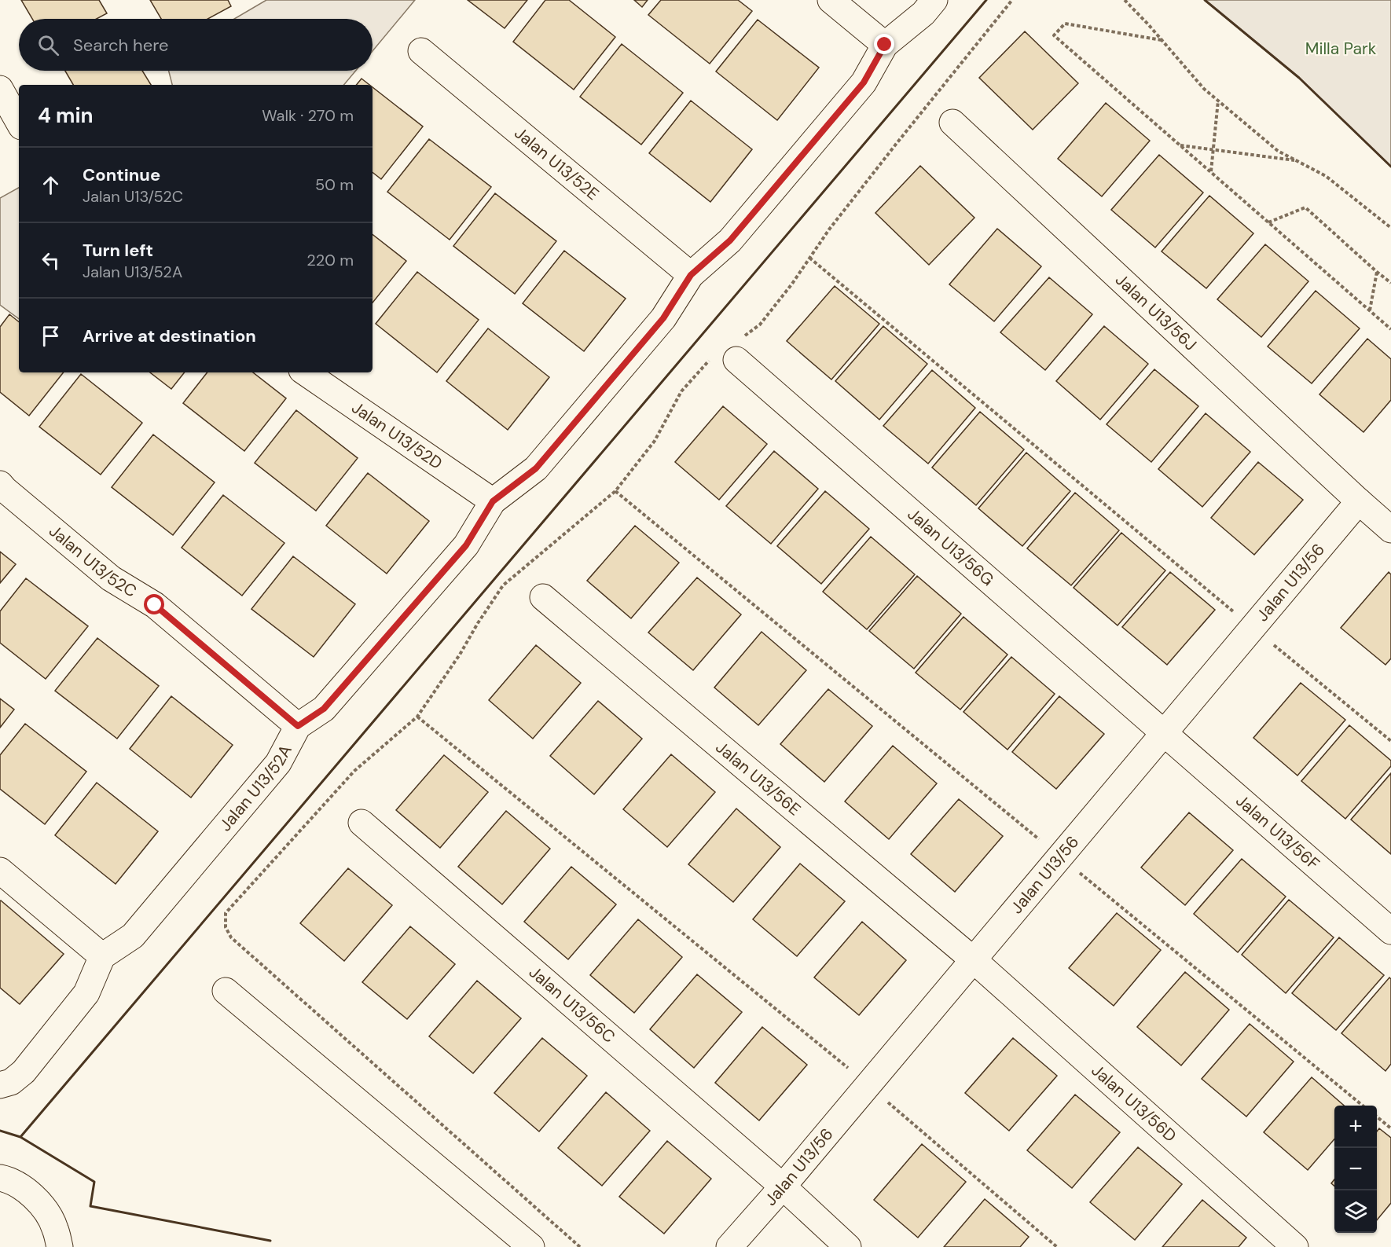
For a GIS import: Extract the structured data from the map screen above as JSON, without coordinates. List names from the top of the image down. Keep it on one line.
{"streets":{"street":["Jalan U13/52E","Jalan U13/56J","Jalan U13/52D","Jalan U13/56G","Jalan U13/52C","Jalan U13/56","Jalan U13/56E","Jalan U13/52A","Jalan U13/56F","Jalan U13/56C","Jalan U13/56D"]},"crossings":[["Jalan U13/52E","Jalan U13/52A"],["Jalan U13/56J","Jalan U13/56"],["Jalan U13/52D","Jalan U13/52A"],["Jalan U13/56G","Jalan U13/56"],["Jalan U13/56G","Jalan U13/56F"],["Jalan U13/52C","Jalan U13/52A"],["Jalan U13/56","Jalan U13/56E"],["Jalan U13/56","Jalan U13/56F"],["Jalan U13/56","Jalan U13/56C"],["Jalan U13/56","Jalan U13/56D"],["Jalan U13/56E","Jalan U13/56D"]],"parks":["Milla Park"],"page":{"search":"Search here","heading":["4 min","Walk · 270 m"],"list":[["Continue","Jalan U13/52C","50 m"],["Turn left","Jalan U13/52A","220 m"],"Arrive at destination"],"map_buttons":["+","−"]}}
